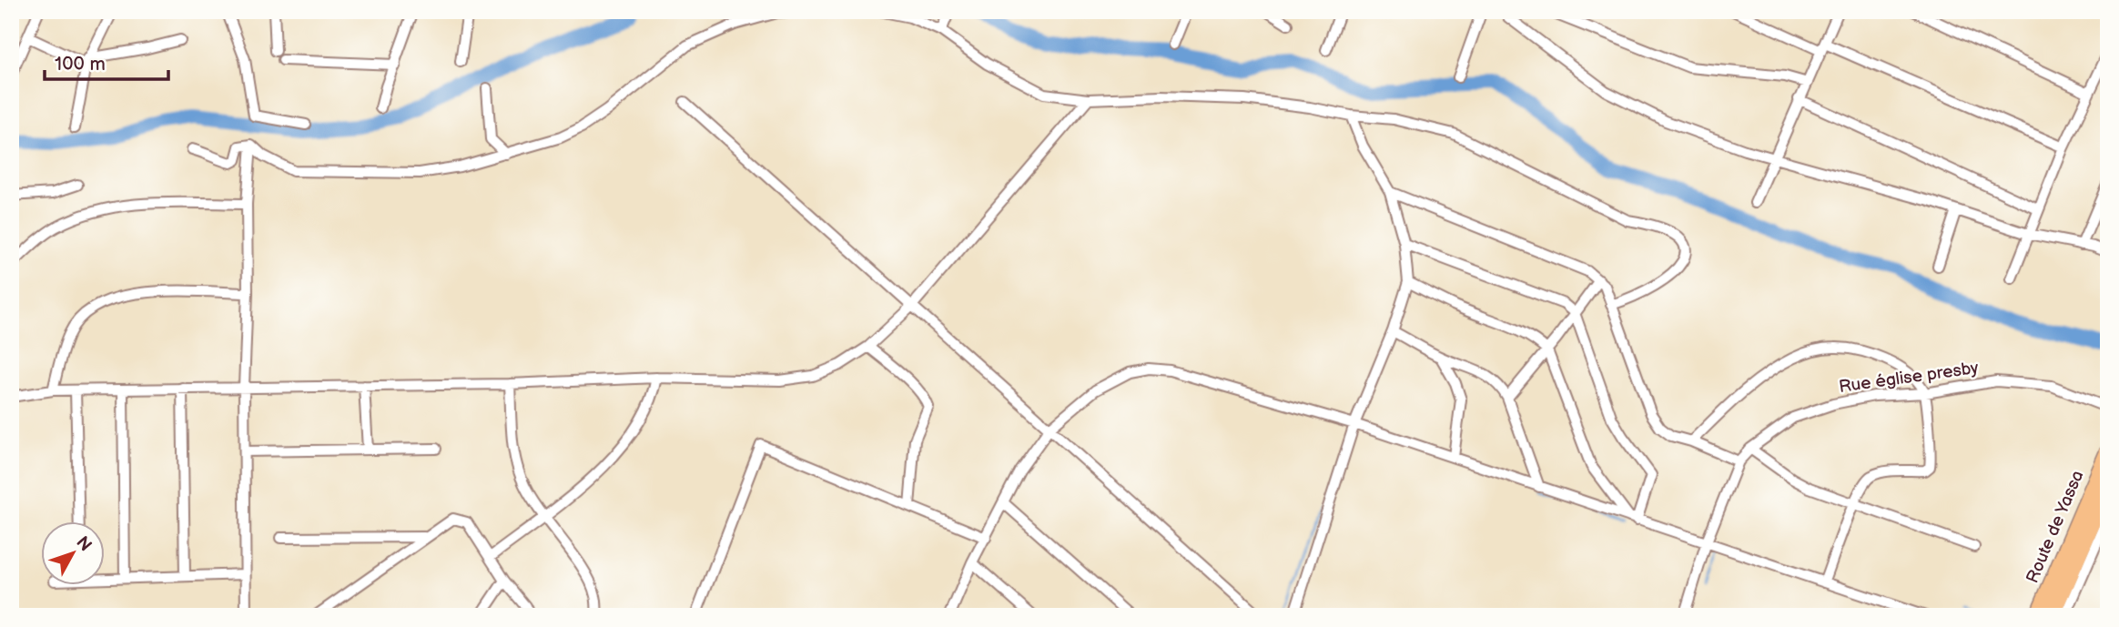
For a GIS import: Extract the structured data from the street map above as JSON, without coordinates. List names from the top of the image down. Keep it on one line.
{"streets":{"main road":["Route de Yassa"],"street":["Rue église presby"]},"scale_bar":"100 m","north":"top right"}
